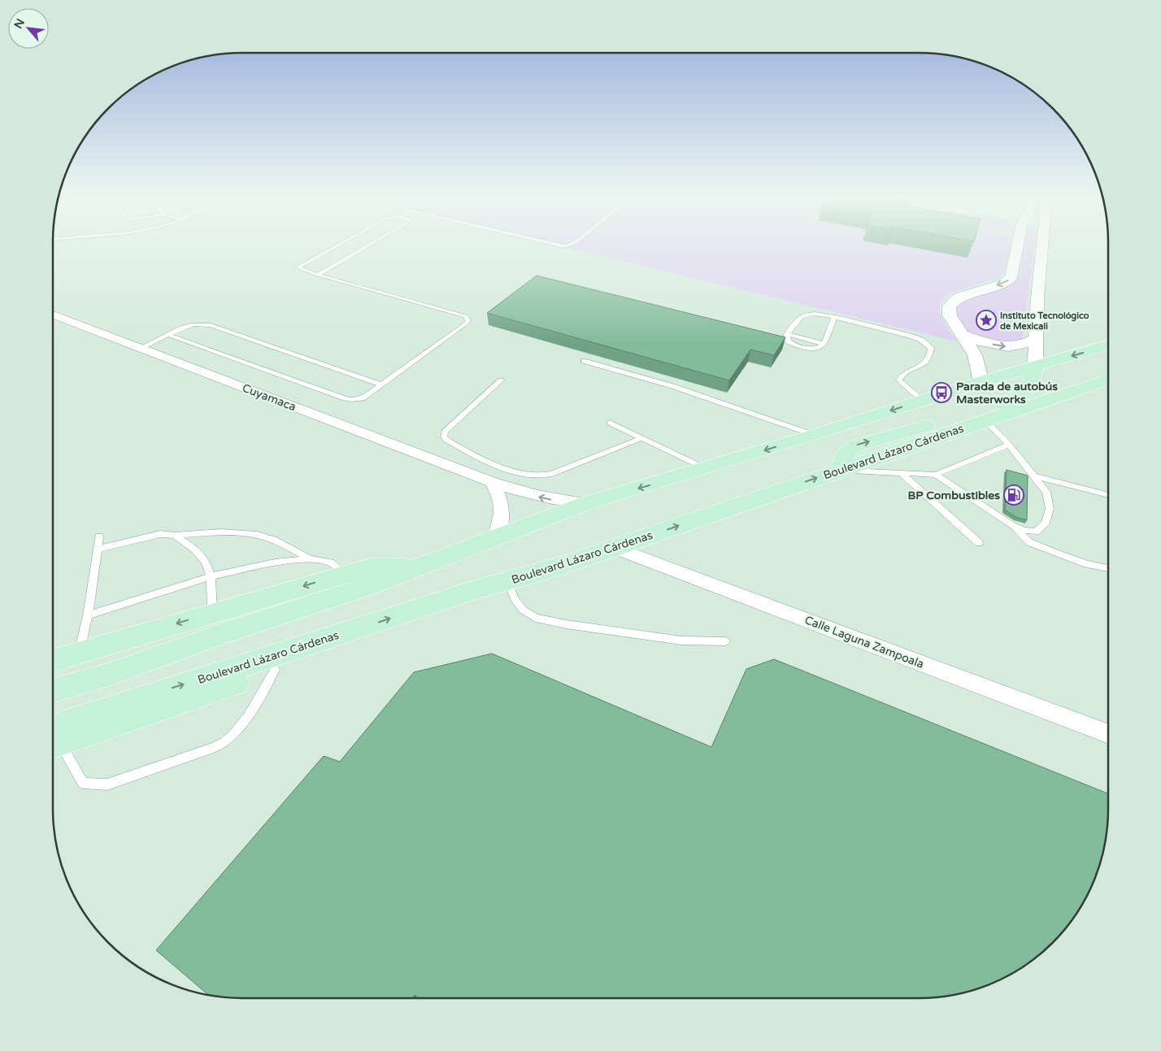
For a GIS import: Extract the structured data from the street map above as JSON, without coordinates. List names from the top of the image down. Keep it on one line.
{"streets":{"main road":["Boulevard Lázaro Cárdenas"],"street":["Cuyamaca","Calle Laguna Zampoala"]},"crossings":[["Boulevard Lázaro Cárdenas","Calle Laguna Zampoala"]],"places":{"place":["Instituto Tecnológico de Mexicali"],"bus stop":["Parada de autobús Masterworks"],"fuel station":["BP Combustibles"]},"north":"top left"}
